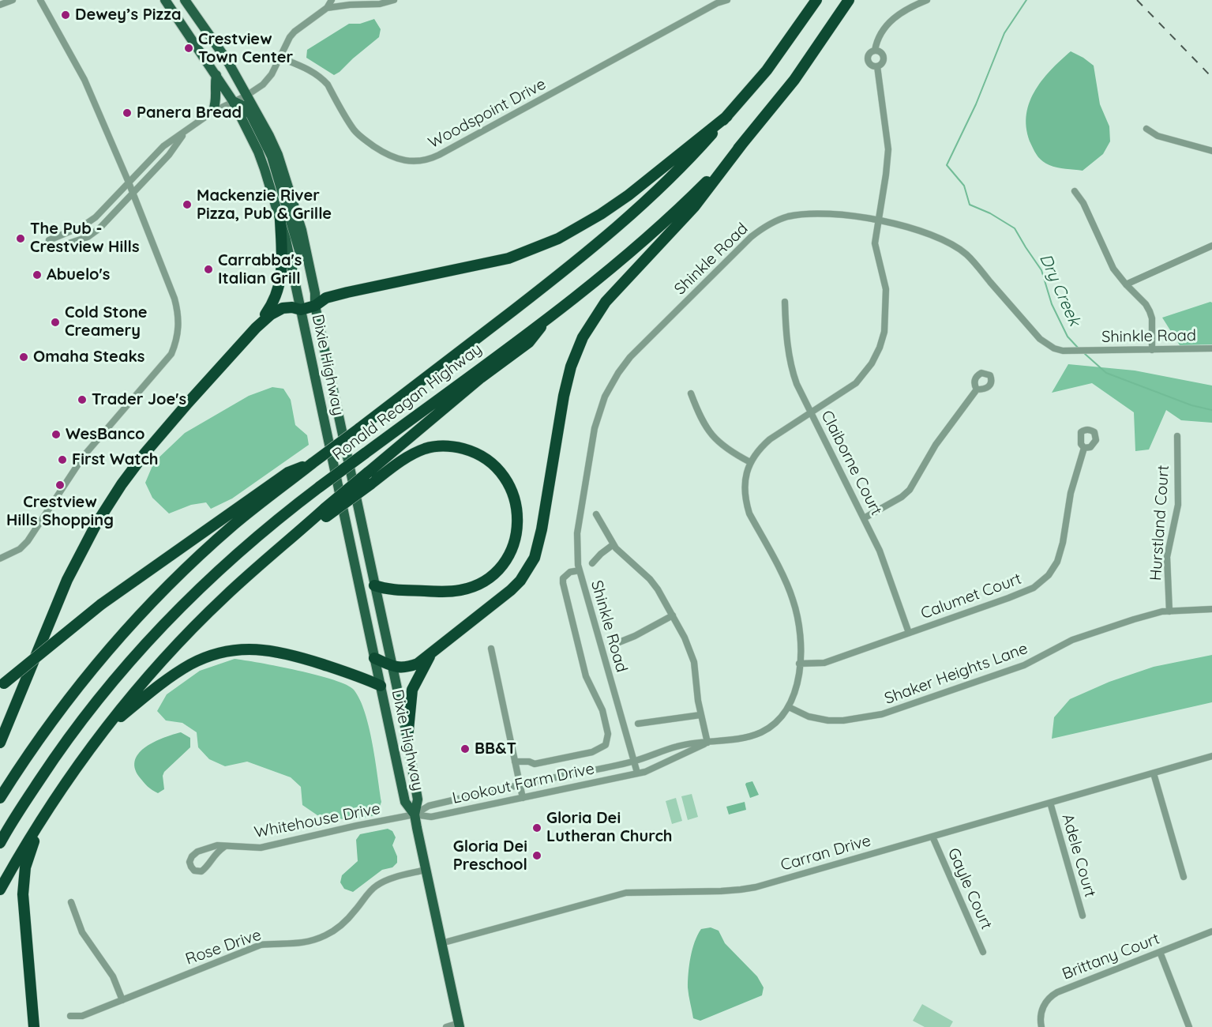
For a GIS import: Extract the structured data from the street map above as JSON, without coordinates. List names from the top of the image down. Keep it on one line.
{"streets":{"highway":["Ronald Reagan Highway"],"main road":["Dixie Highway"],"street":["Woodspoint Drive","Shinkle Road","Claiborne Court","Hurstland Court","Calumet Court","Shaker Heights Lane","Lookout Farm Drive","Whitehouse Drive","Carran Drive","Adele Court","Gayle Court","Rose Drive","Brittany Court"]},"crossings":[["Shinkle Road","Lookout Farm Drive"],["Dixie Highway","Lookout Farm Drive"],["Dixie Highway","Whitehouse Drive"],["Dixie Highway","Carran Drive"],["Dixie Highway","Rose Drive"],["Claiborne Court","Calumet Court"],["Claiborne Court","Lookout Farm Drive"],["Hurstland Court","Shaker Heights Lane"],["Calumet Court","Lookout Farm Drive"],["Shaker Heights Lane","Lookout Farm Drive"],["Lookout Farm Drive","Whitehouse Drive"],["Carran Drive","Adele Court"],["Carran Drive","Gayle Court"]],"water":["Dry Creek"],"places":["Dewey’s Pizza","Crestview Town Center","Panera Bread","Mackenzie River Pizza, Pub & Grille","The Pub - Crestview Hills","Carrabba's Italian Grill","Abuelo's","Cold Stone Creamery","Omaha Steaks","Trader Joe's","WesBanco","First Watch","Crestview Hills Shopping","BB&T","Gloria Dei Lutheran Church","Gloria Dei Preschool"]}
